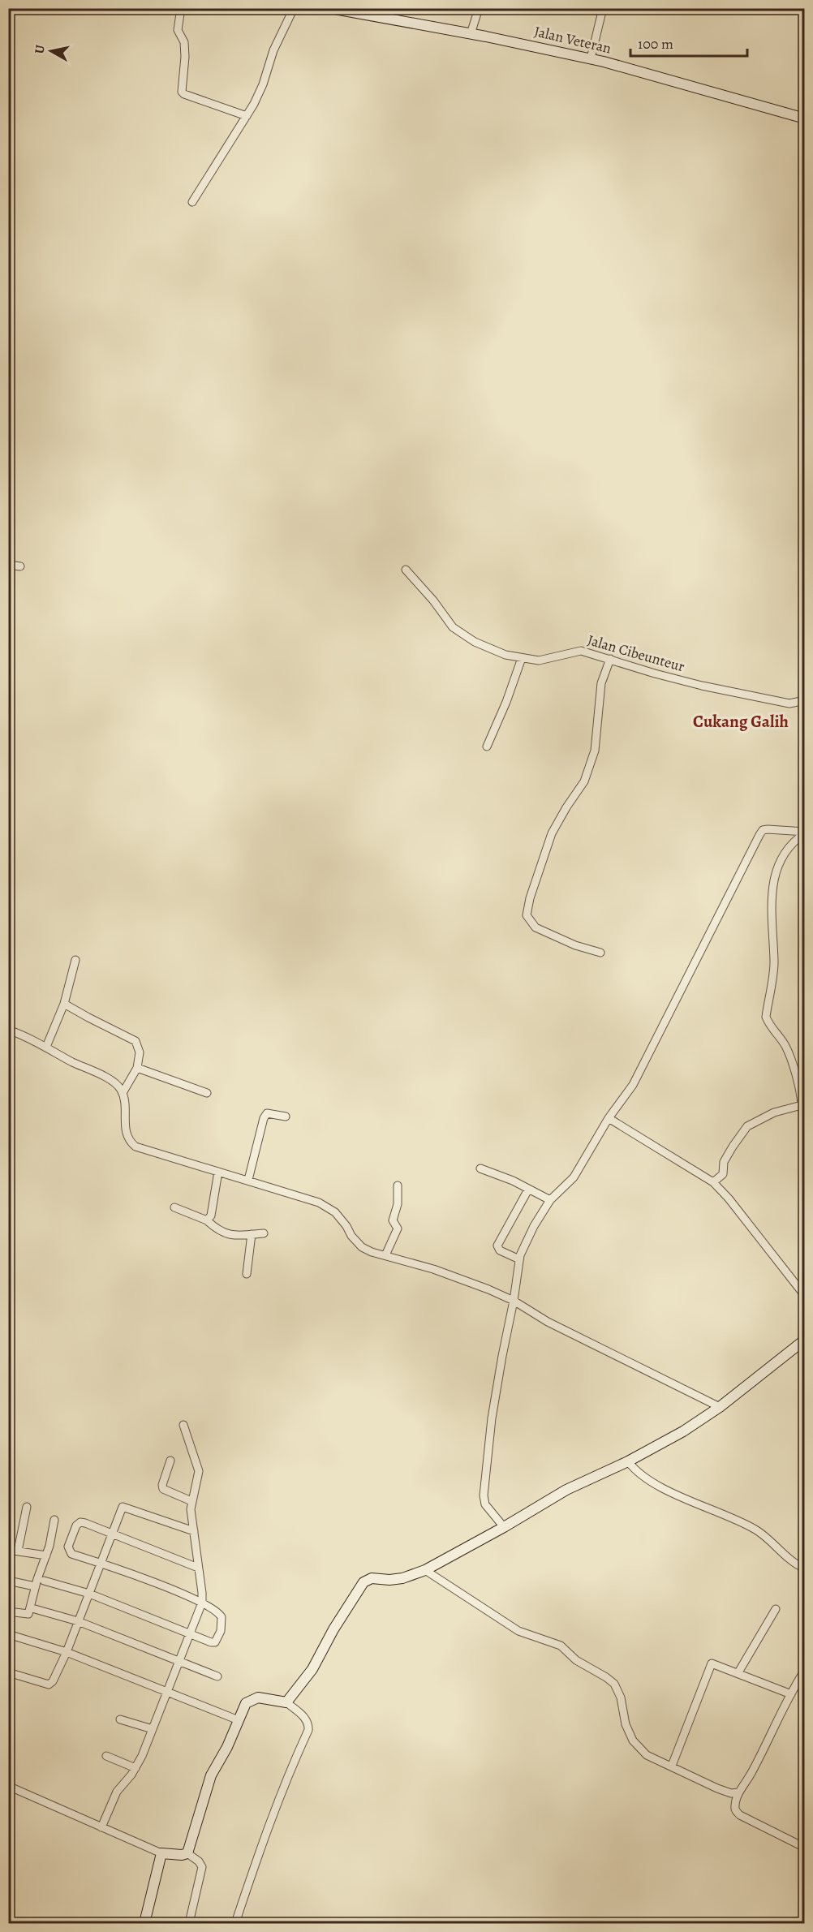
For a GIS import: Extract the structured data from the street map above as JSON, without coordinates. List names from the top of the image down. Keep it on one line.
{"streets":{"street":["Jalan Veteran","Jalan Cibeunteur"]},"districts":["Cukang Galih"],"scale_bar":"100 m","north":"left"}
